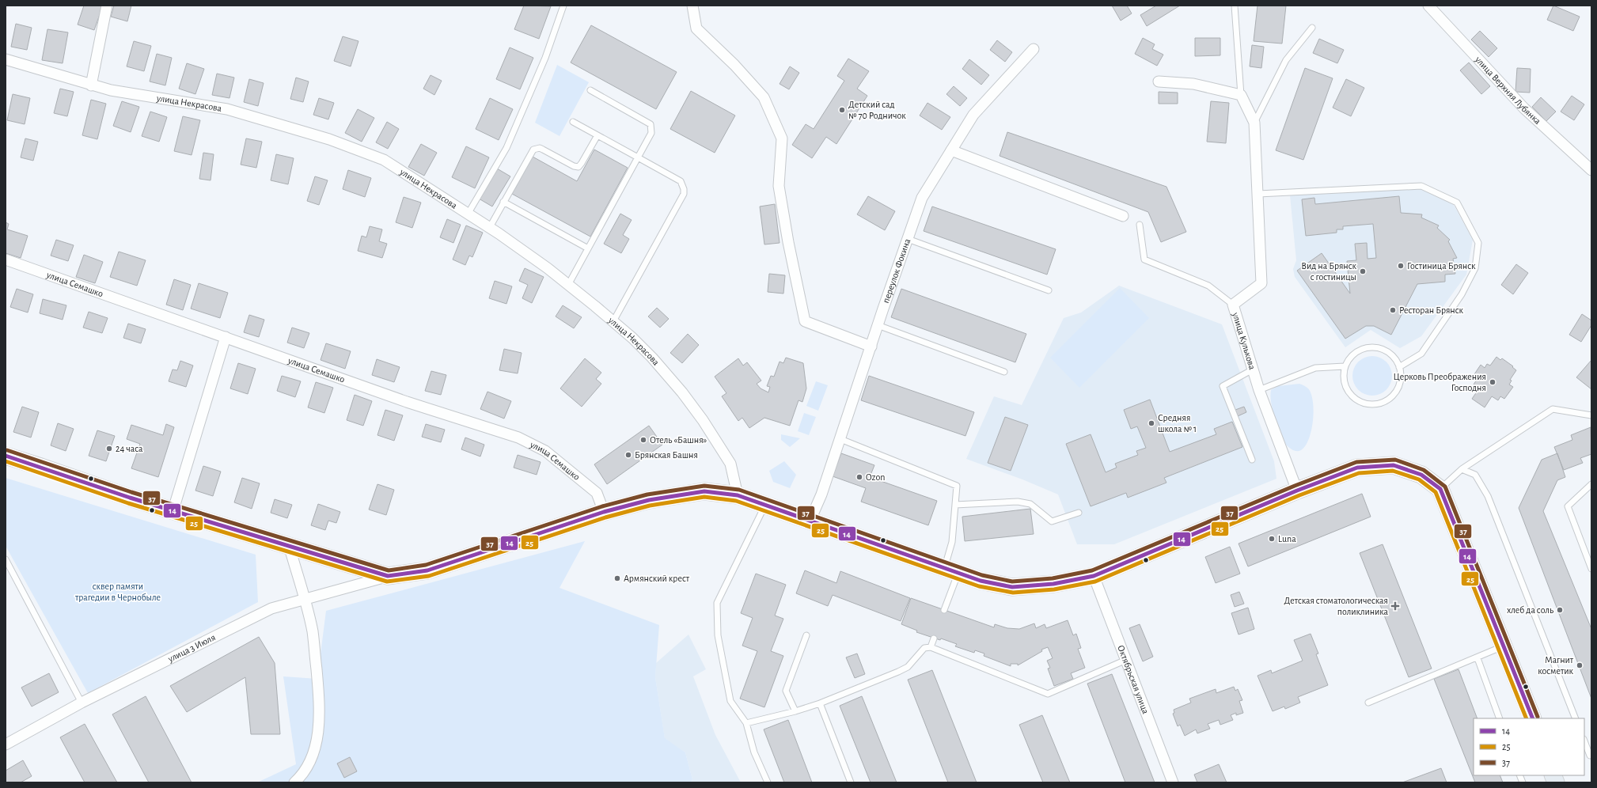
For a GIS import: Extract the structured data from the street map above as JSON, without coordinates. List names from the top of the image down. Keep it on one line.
{"streets":{"street":["улица Верхняя Лубянка","улица Некрасова","переулок Фокина","улица Семашко","улица Кулькова","улица 3 Июля","Октябрьская улица"]},"parks":["сквер памяти трагедии в Чернобыле"],"places":{"other":["Детский сад № 70 Родничок","Гостиница Брянск","Вид на Брянск с гостиницы","Ресторан Брянск","Церковь Преображения Господня","Средняя школа № 1","Отель «Башня»","24 часа","Брянская Башня","Ozon","Luna","Армянский крест","хлеб да соль","Магнит косметик"],"health":["Детская стоматологическая поликлиника"]},"lines":["transit line 37","transit line 14","transit line 25"],"legend":["14","25","37"]}
